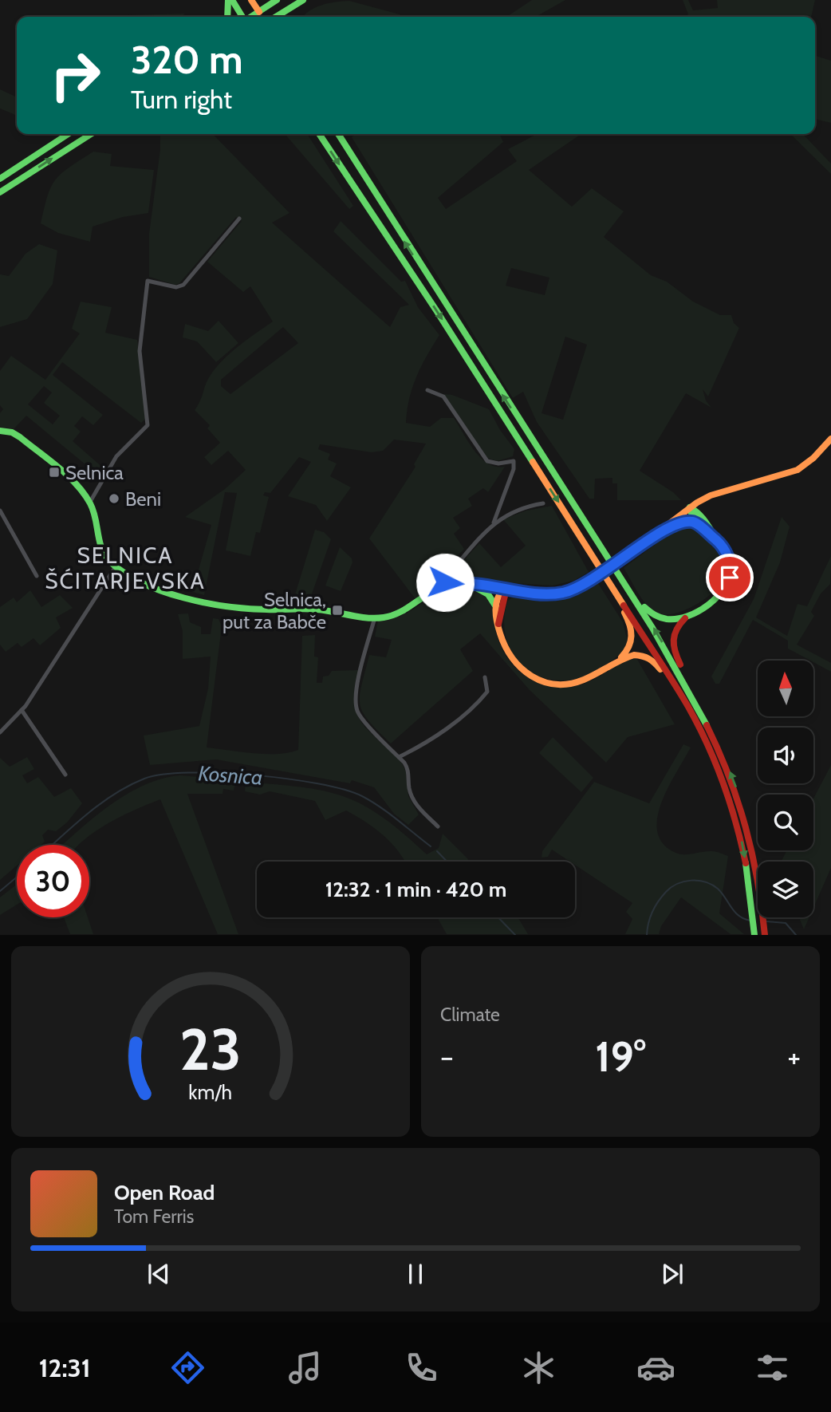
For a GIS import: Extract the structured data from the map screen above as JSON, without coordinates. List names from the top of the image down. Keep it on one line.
{"districts":["SELNICA ŠĆITARJEVSKA"],"water":["Kosnica"],"places":{"transit":["Selnica","Selnica, put za Babče"],"other":["Beni"]},"north":"top","page":{"turn":["320 m","Turn right"],"limit":"30","trip":"12:32 · 1 min · 420 m","tile":"Climate","heat":["−","19°","+"],"song":["Open Road","Tom Ferris"],"tabs":"12:31","gauge":["23","km/h"]}}
